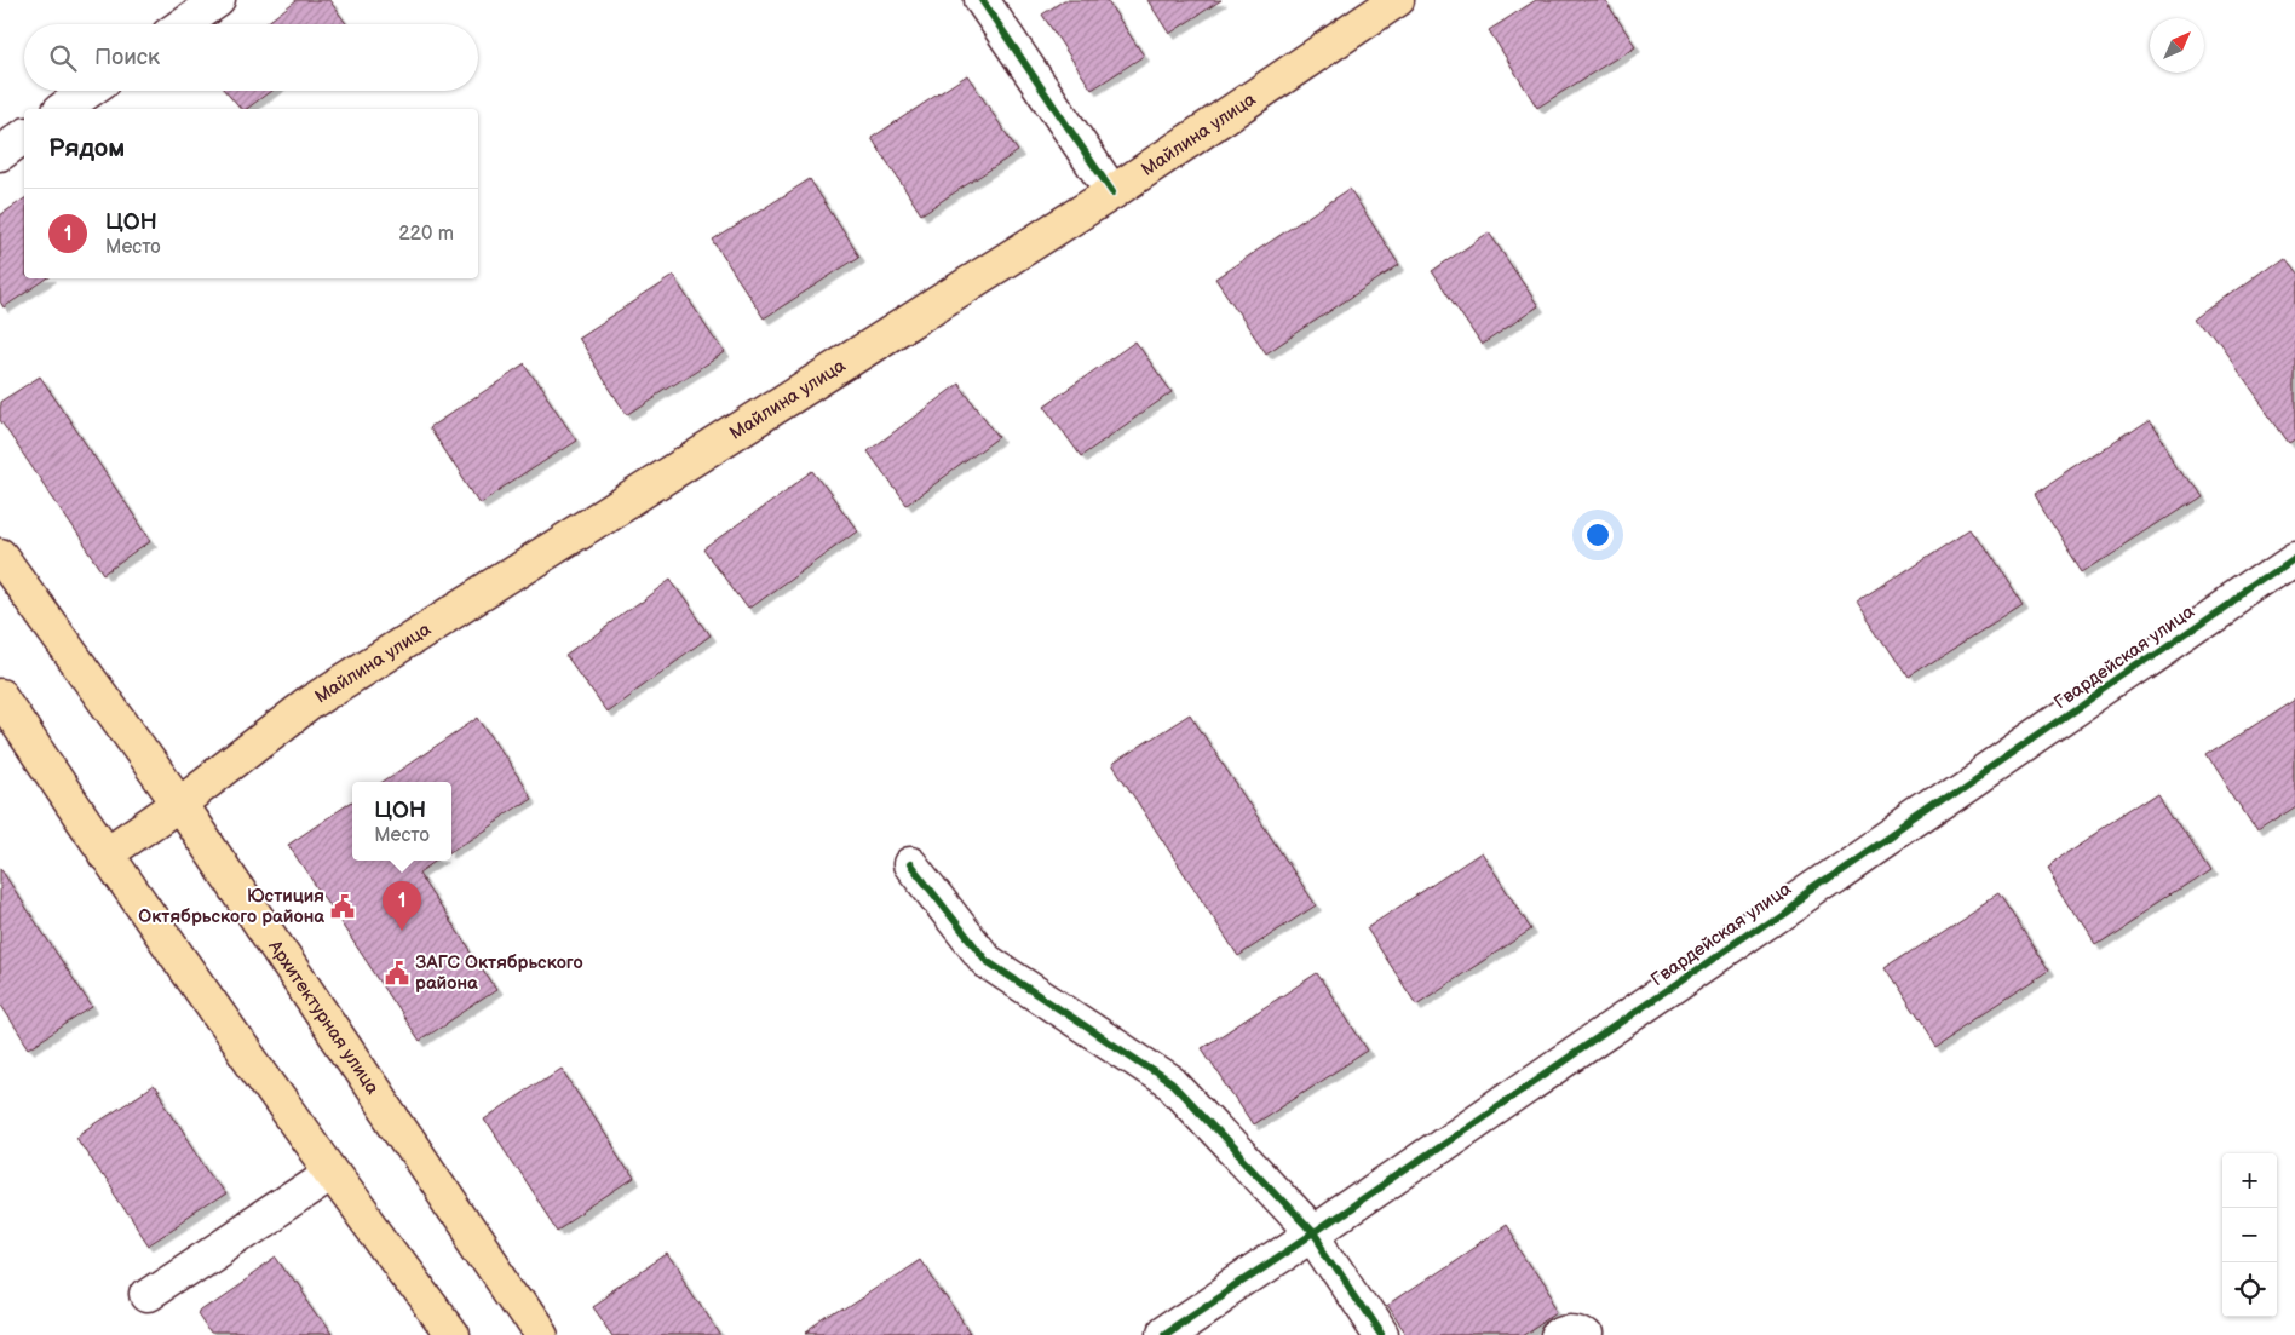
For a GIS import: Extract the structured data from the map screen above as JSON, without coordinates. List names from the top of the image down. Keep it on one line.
{"streets":{"main road":["Майлина улица","Архитектурная улица"],"street":["Гвардейская улица"]},"crossings":[["Майлина улица","Архитектурная улица"]],"places":{"public building":["Юстиция Октябрьского района","ЗАГС Октябрьского района"]},"north":"top right","page":{"search":"Поиск","heading":"Рядом","list":[{"mark":"1","name":"ЦОН","note":"Место","value":"220 m"}],"popup":["ЦОН","Место"],"pins":"1","map_buttons":["+","−"]}}
